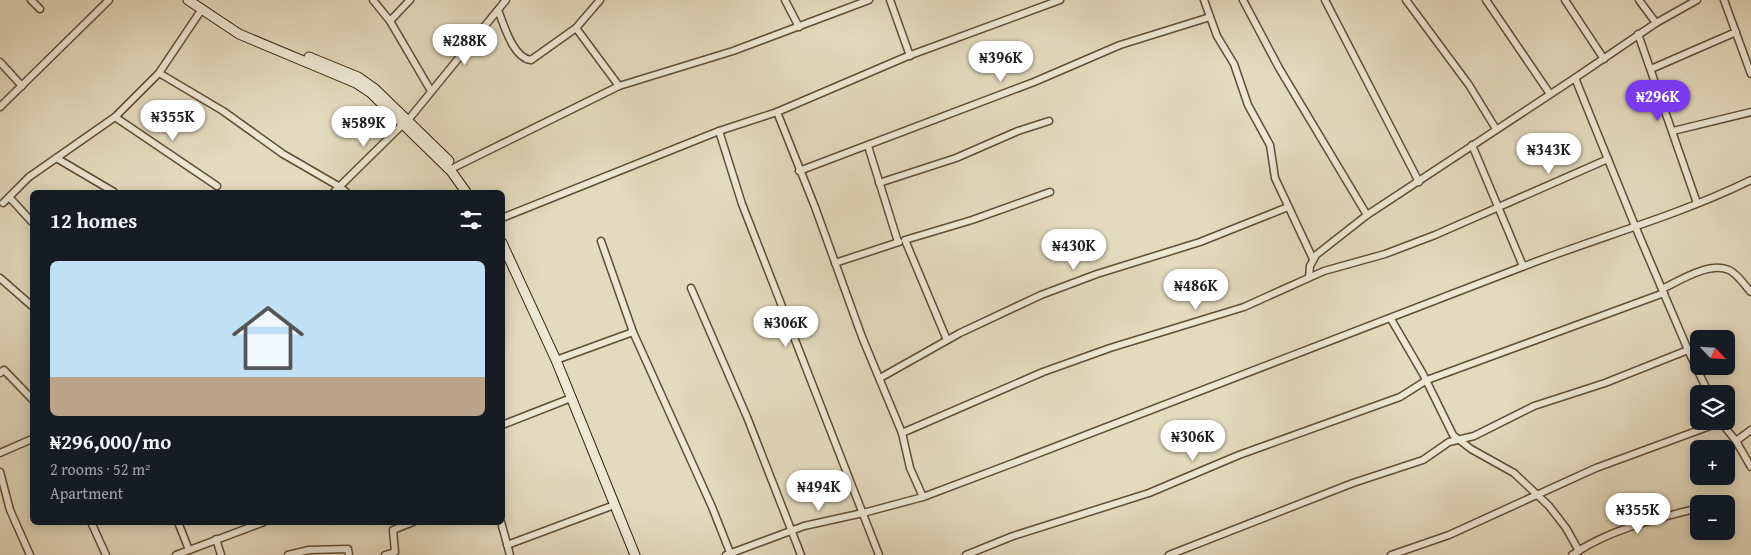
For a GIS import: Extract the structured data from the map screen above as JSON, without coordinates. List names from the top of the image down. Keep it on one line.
{"north":"bottom right","page":{"price":["₦288K","₦396K","₦296K","₦355K","₦589K","₦343K","₦430K","₦486K","₦306K","₦306K","₦494K","₦355K"],"heading":"12 homes","list":[{"name":"₦296,000/mo","note":"2 rooms · 52 m² · Apartment"}],"map_buttons":["+","−"]}}
